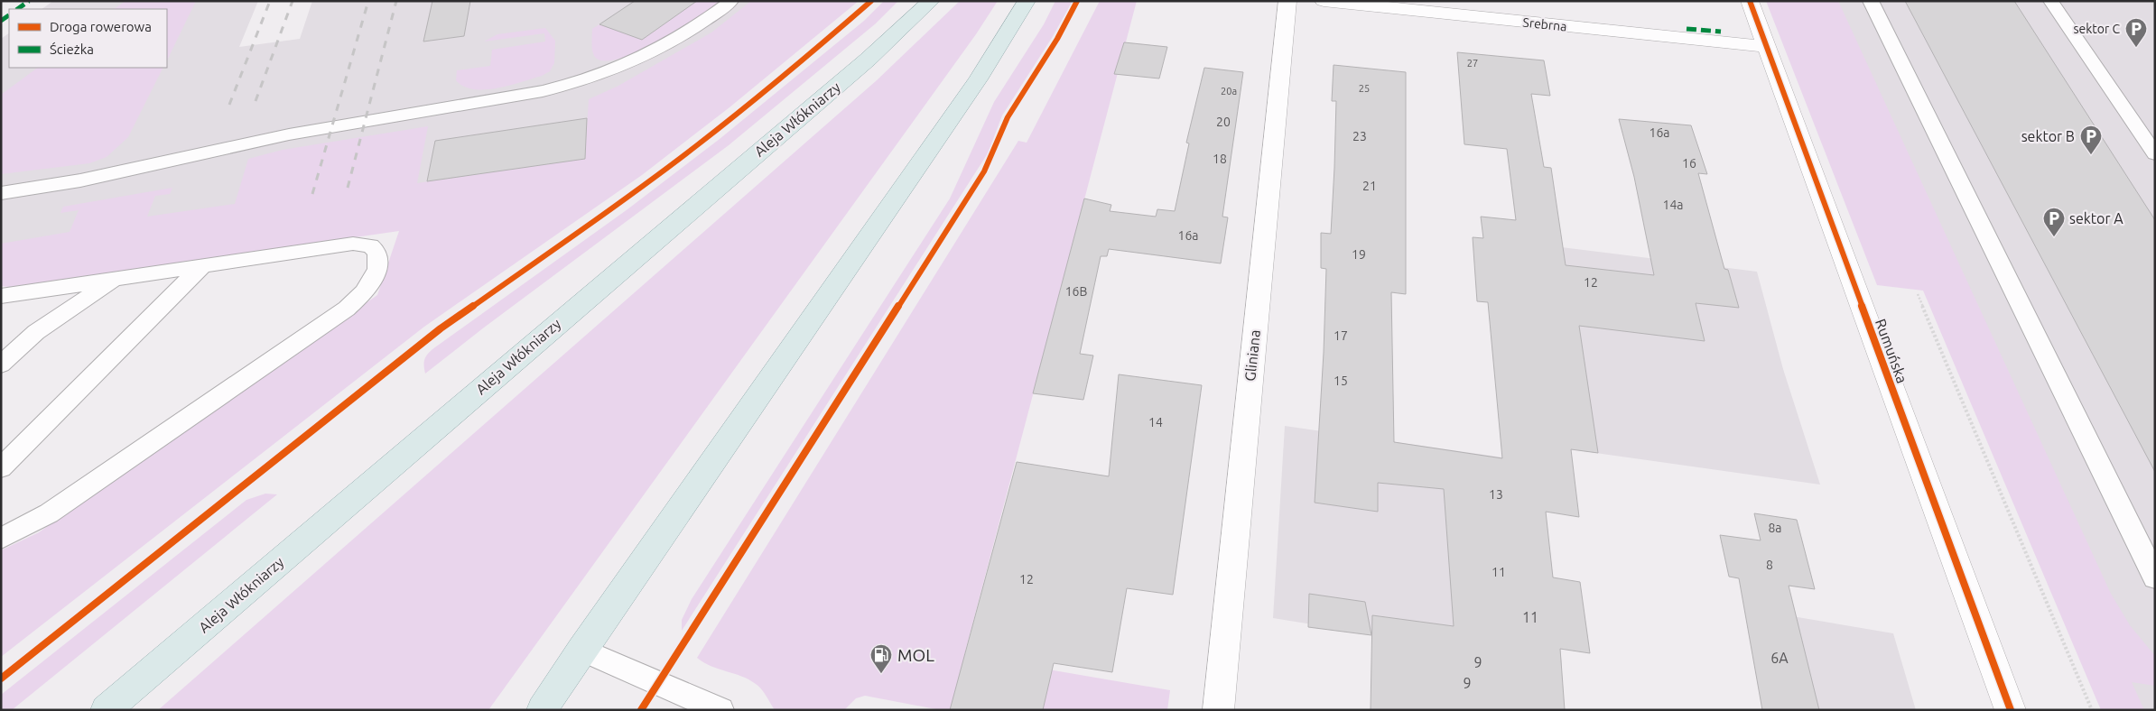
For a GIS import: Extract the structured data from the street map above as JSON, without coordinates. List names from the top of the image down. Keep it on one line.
{"streets":{"main road":["Aleja Włókniarzy"],"street":["Srebrna","Rumuńska","Gliniana"]},"crossings":[["Srebrna","Rumuńska"]],"places":{"parking":["sektor C","sektor B","sektor A"],"fuel station":["MOL"]},"house_numbers":["27","25","20a","20","16a","23","18","16","21","14a","16a","19","12","16B","17","15","14","13","8a","8","11","12","11","6A","9","9"],"legend":["Droga rowerowa","Ścieżka"]}
